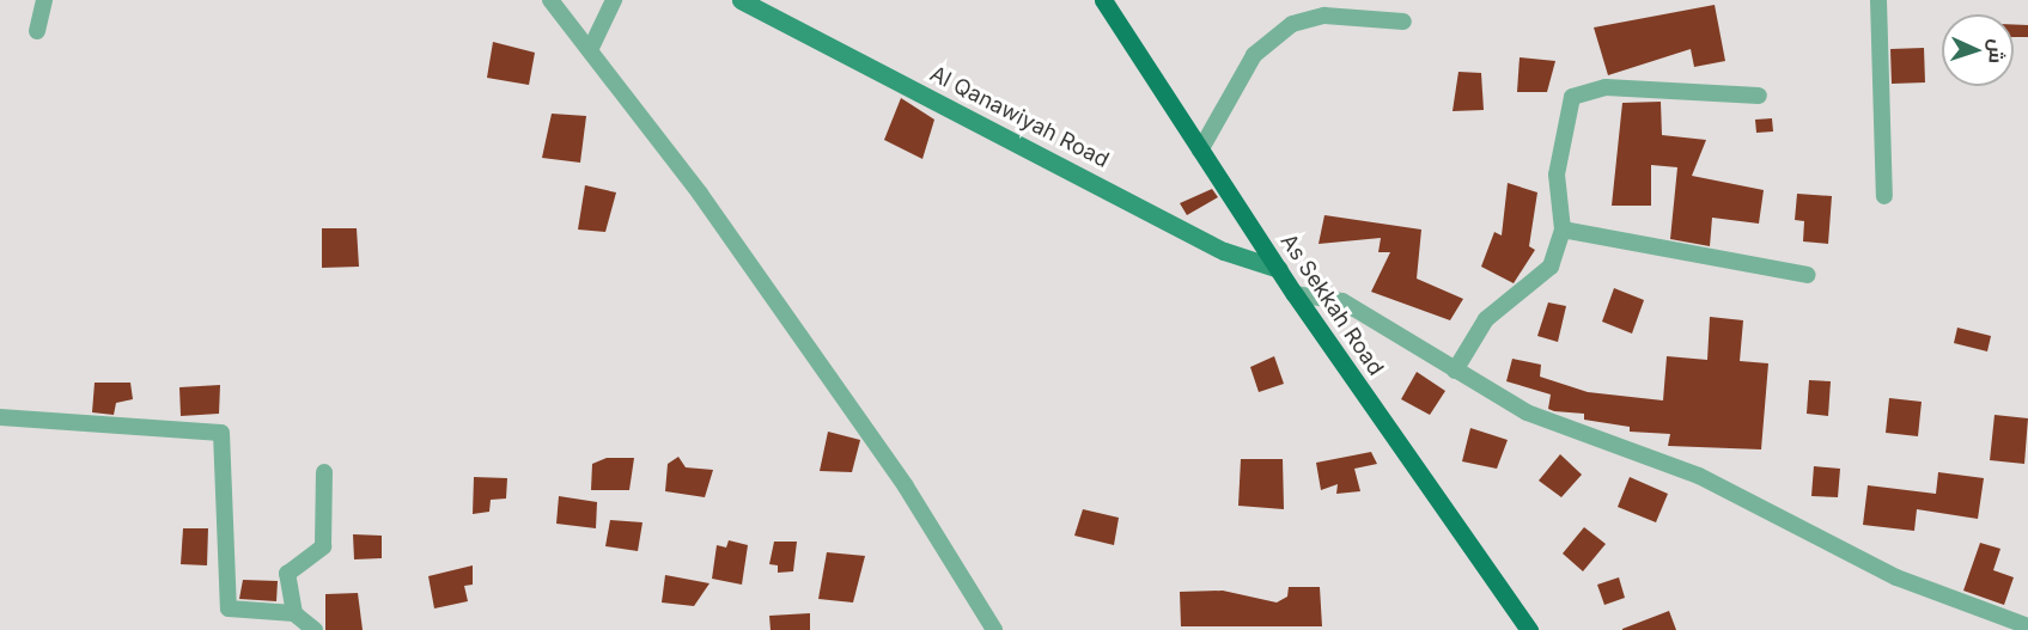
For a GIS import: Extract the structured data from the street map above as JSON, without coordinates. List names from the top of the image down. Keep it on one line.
{"streets":{"main road":["As Sekkah Road"],"street":["Al Qanawiyah Road"]},"crossings":[["Al Qanawiyah Road","As Sekkah Road"]],"north":"right"}
